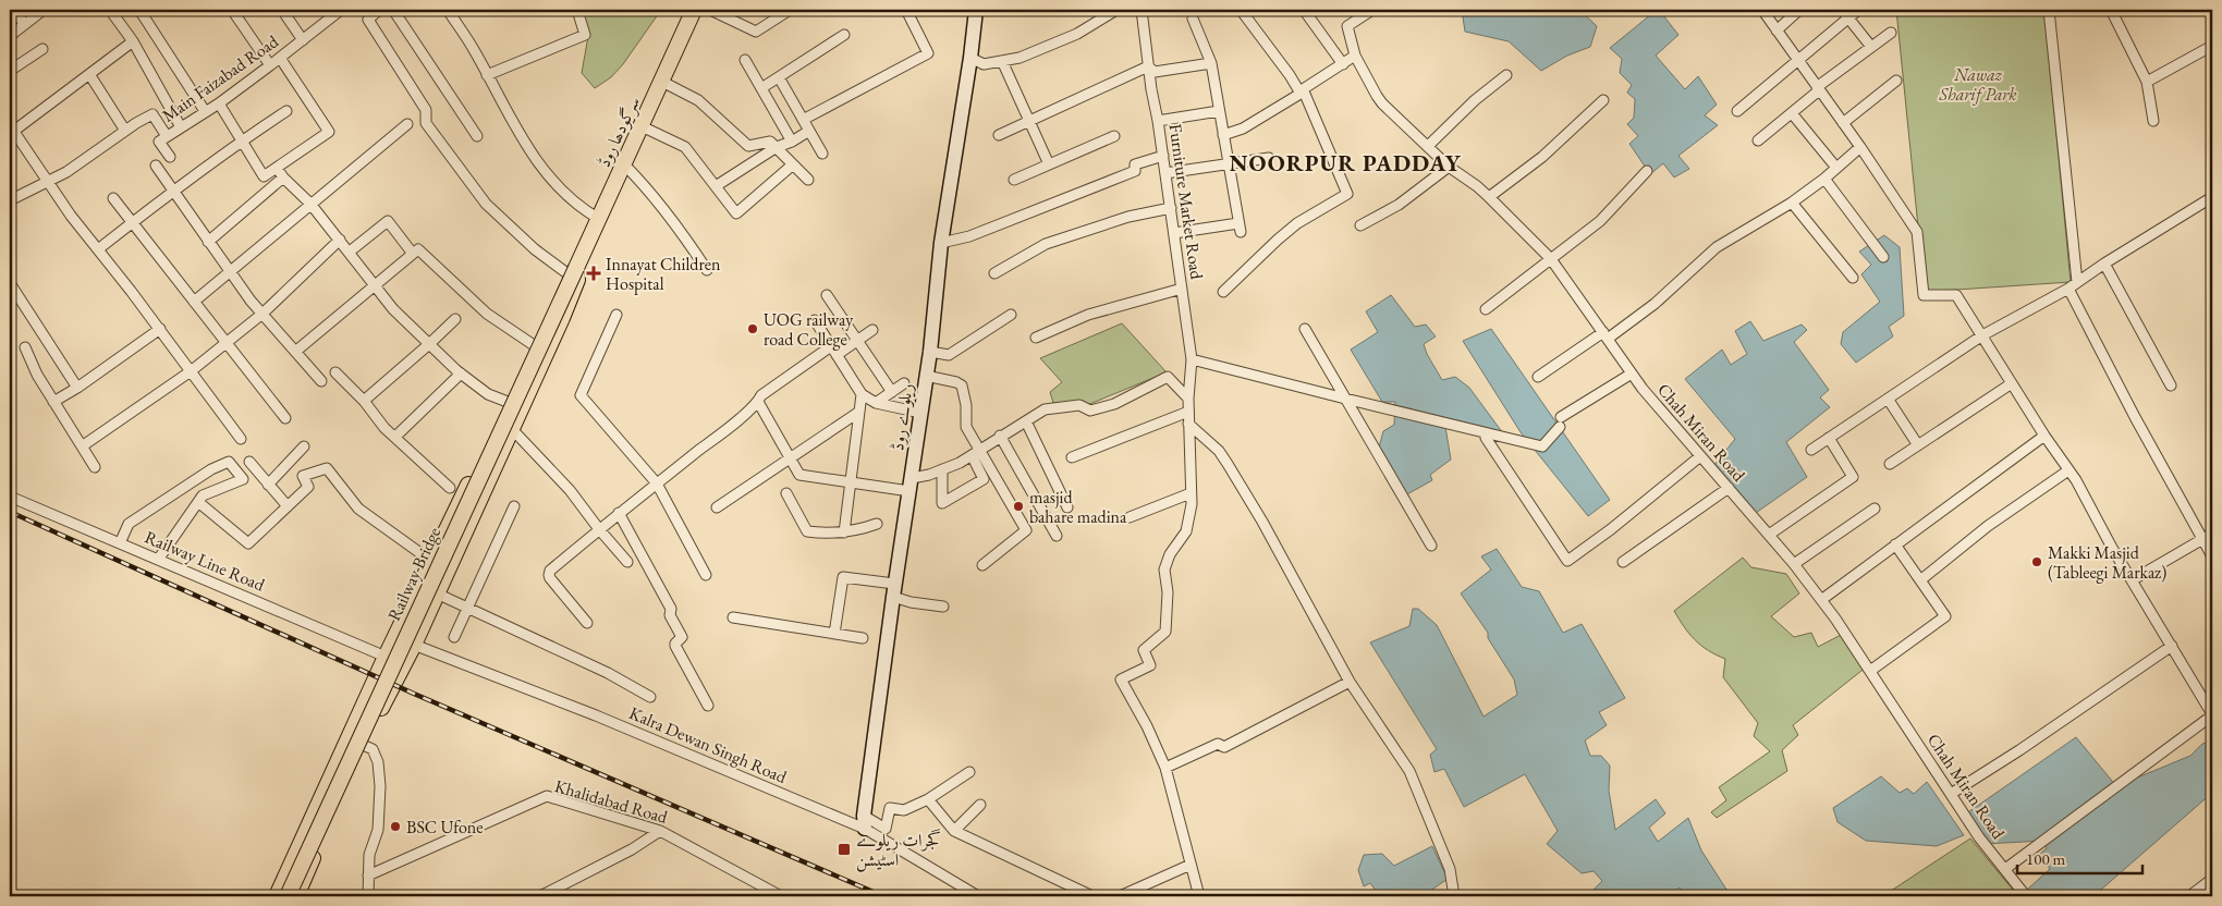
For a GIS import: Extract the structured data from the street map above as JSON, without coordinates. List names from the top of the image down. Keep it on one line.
{"streets":{"main road":["سرگودھا روڈ","Railway Bridge"],"street":["Main Faizabad Road","Furniture Market Road","ریلوے روڈ","Chah Miran Road","Railway Line Road","Kalra Dewan Singh Road","Khalidabad Road"]},"crossings":[["سرگودھا روڈ","Railway Bridge"],["ریلوے روڈ","Kalra Dewan Singh Road"]],"districts":["NOORPUR PADDAY"],"parks":["Nawaz Sharif Park"],"places":{"health":["Innayat Children Hospital"],"other":["UOG railway road College","masjid bahare madina","Makki Masjid (Tableegi Markaz)","BSC Ufone"],"transit":["گجرات ریلوے اسٹیشن"]},"scale_bar":"100 m"}
